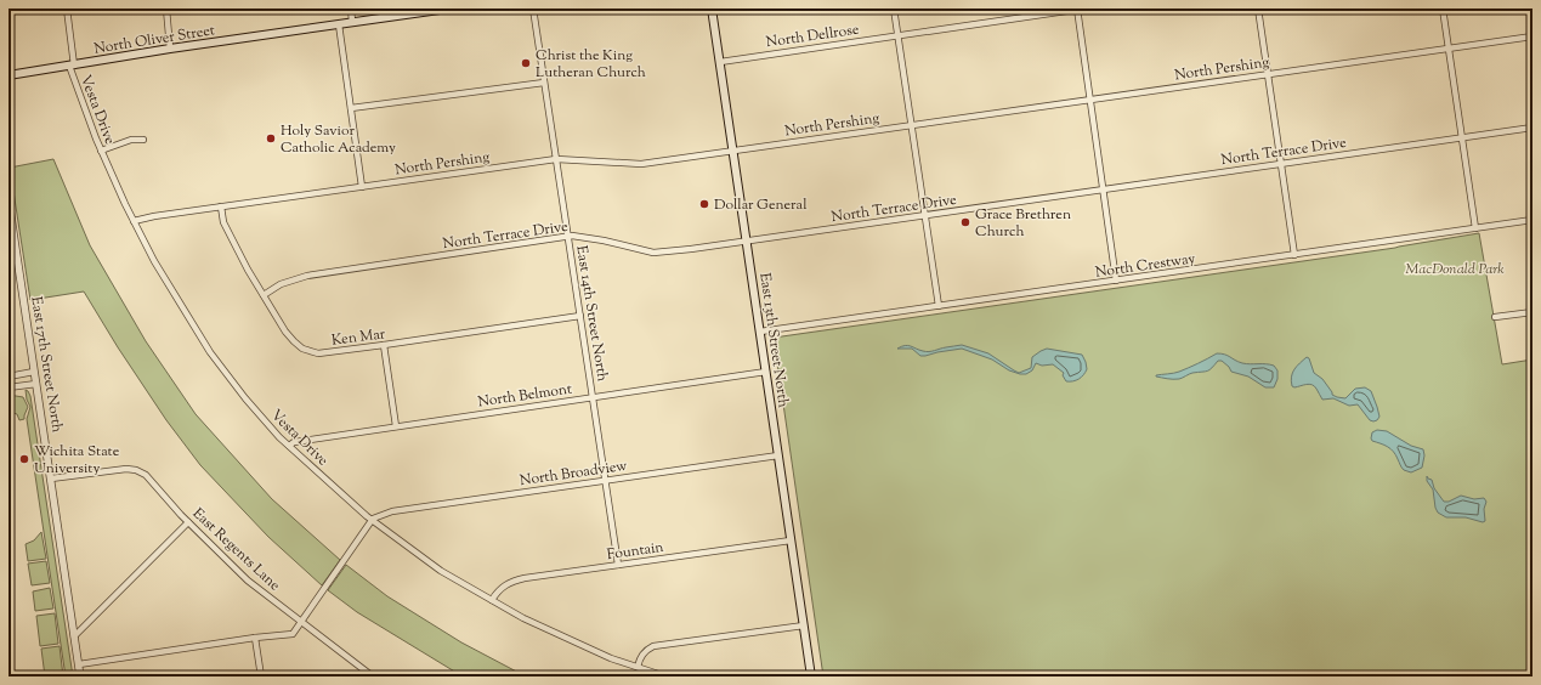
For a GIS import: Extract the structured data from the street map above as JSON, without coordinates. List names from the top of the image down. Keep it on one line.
{"streets":{"main road":["North Oliver Street","East 13th Street North"],"street":["North Dellrose","North Pershing","Vesta Drive","North Terrace Drive","North Crestway","East 14th Street North","Ken Mar","East 17th Street North","North Belmont","North Broadview","East Regents Lane","Fountain"]},"crossings":[["North Dellrose","East 13th Street North"],["North Oliver Street","Vesta Drive"],["North Pershing","Vesta Drive"],["North Pershing","East 14th Street North"],["North Pershing","Ken Mar"],["North Pershing","East 13th Street North"],["Vesta Drive","North Belmont"],["Vesta Drive","North Broadview"],["Vesta Drive","Fountain"],["North Terrace Drive","East 14th Street North"],["North Terrace Drive","Ken Mar"],["North Terrace Drive","East 13th Street North"],["North Crestway","East 13th Street North"],["East 14th Street North","Ken Mar"],["East 14th Street North","North Belmont"],["East 14th Street North","North Broadview"],["East 14th Street North","Fountain"],["East 13th Street North","North Belmont"],["East 13th Street North","North Broadview"],["East 13th Street North","Fountain"],["East 17th Street North","East Regents Lane"]],"parks":["MacDonald Park"],"places":["Christ the King Lutheran Church","Holy Savior Catholic Academy","Dollar General","Grace Brethren Church","Wichita State University"]}
